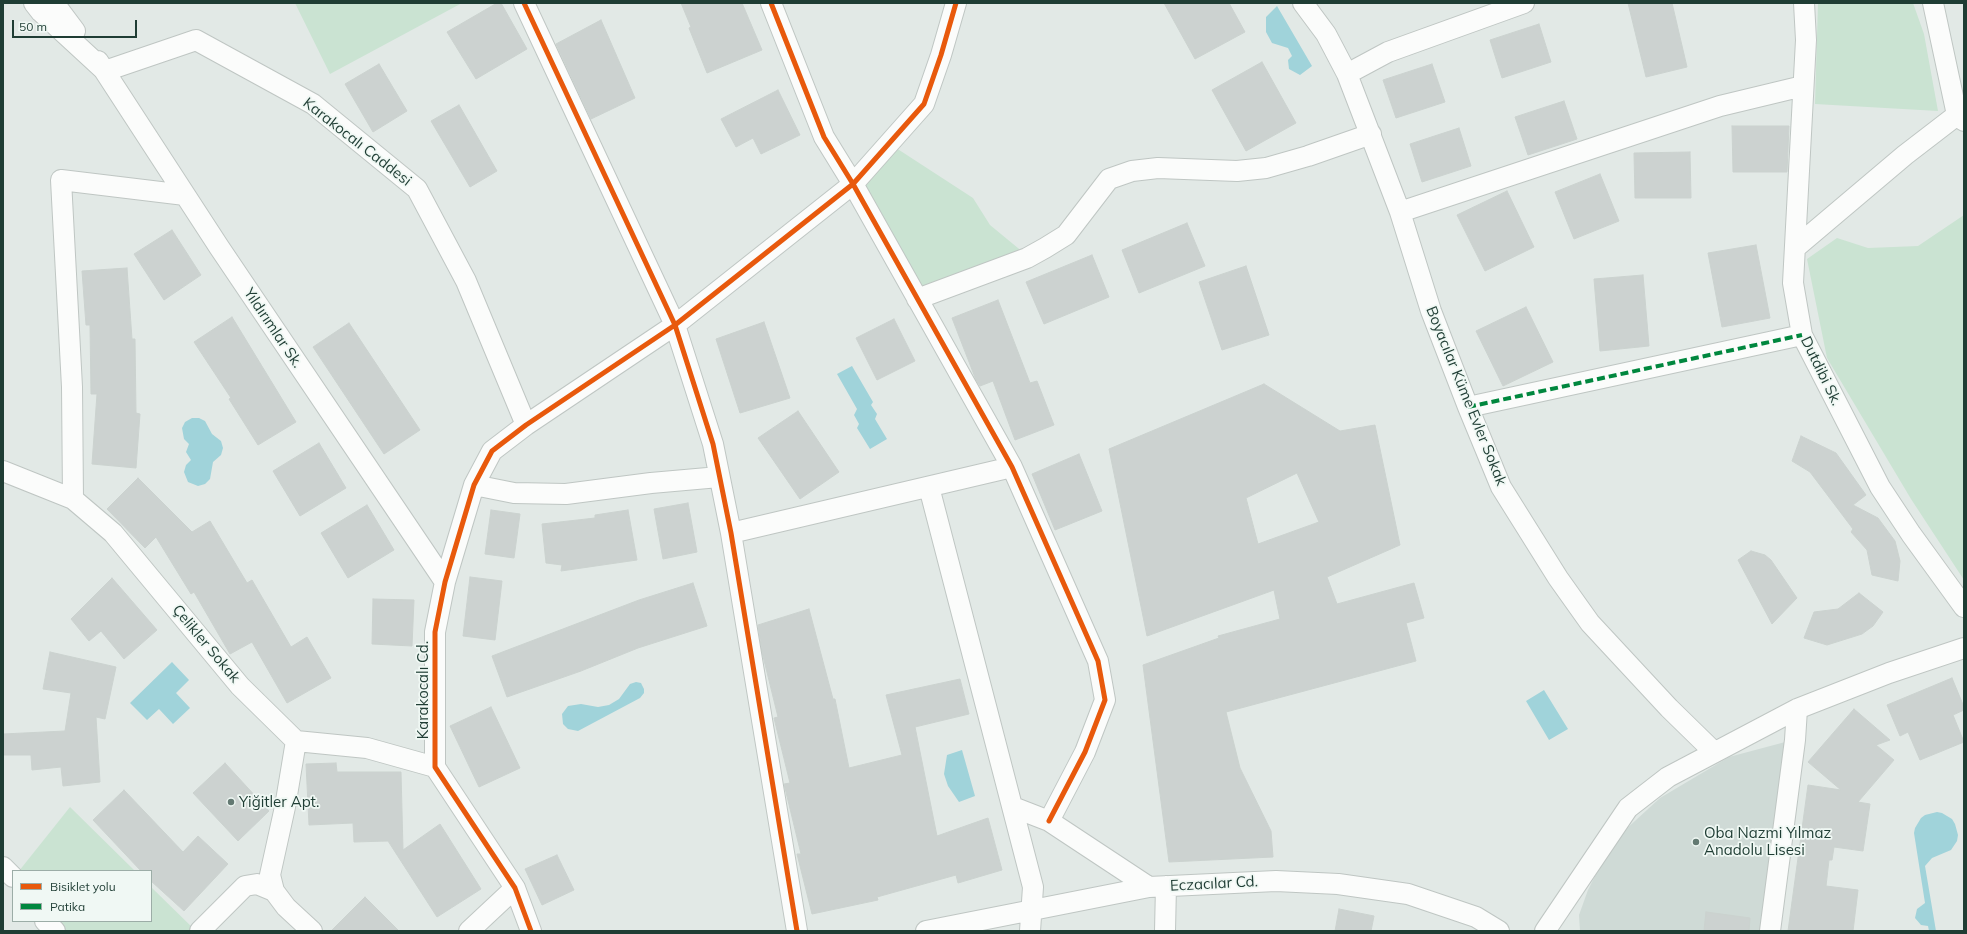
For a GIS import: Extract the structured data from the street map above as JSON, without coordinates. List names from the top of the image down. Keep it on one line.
{"streets":{"street":["Karakocalı Caddesi","Yıldırımlar Sk.","Dutdibi Sk.","Boyacılar Küme Evler Sokak","Çelikler Sokak","Karakocalı Cd.","Eczacılar Cd."]},"crossings":[["Karakocalı Caddesi","Yıldırımlar Sk."],["Karakocalı Caddesi","Karakocalı Cd."],["Yıldırımlar Sk.","Karakocalı Cd."]],"places":["Yiğitler Apt.","Oba Nazmi Yılmaz Anadolu Lisesi"],"legend":["Bisiklet yolu","Patika"],"scale_bar":"50 m"}
